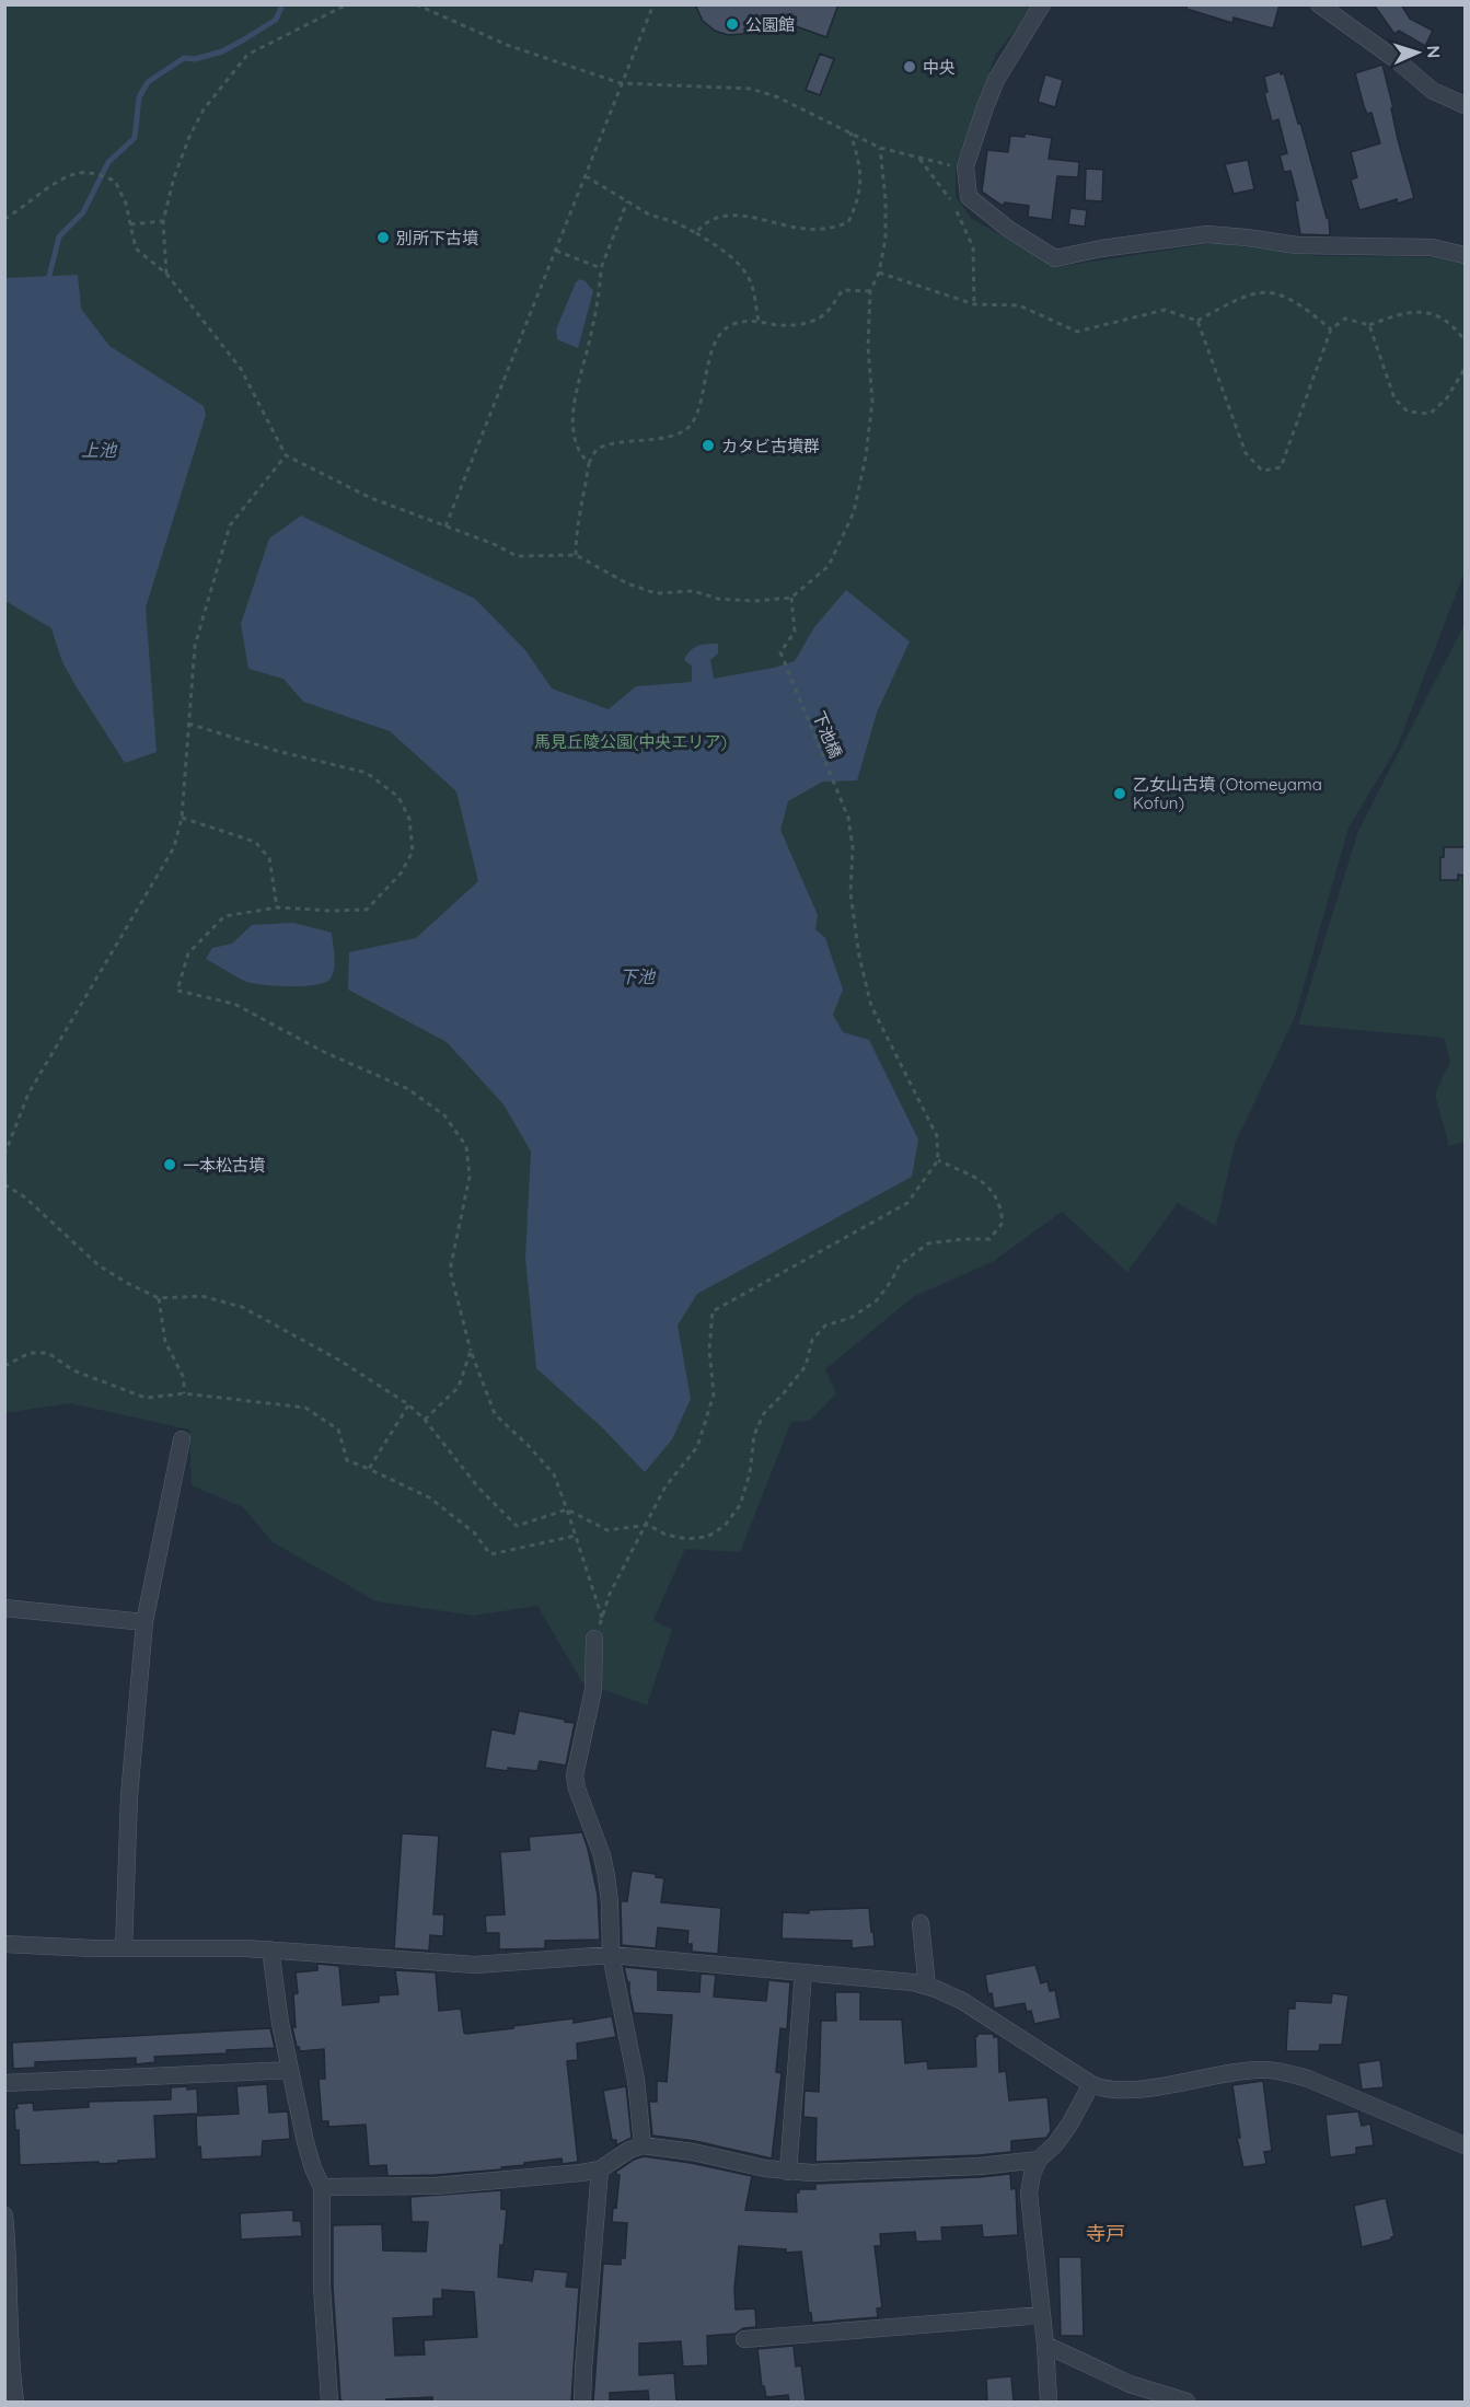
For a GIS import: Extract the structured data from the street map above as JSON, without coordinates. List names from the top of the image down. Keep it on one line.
{"streets":{"path":["下池橋"]},"districts":["寺戸"],"water":["上池","下池"],"parks":["馬見丘陵公園(中央エリア)"],"places":["公園館","中央","別所下古墳","カタビ古墳群","乙女山古墳 (Otomeyama Kofun)","一本松古墳"],"north":"right"}
